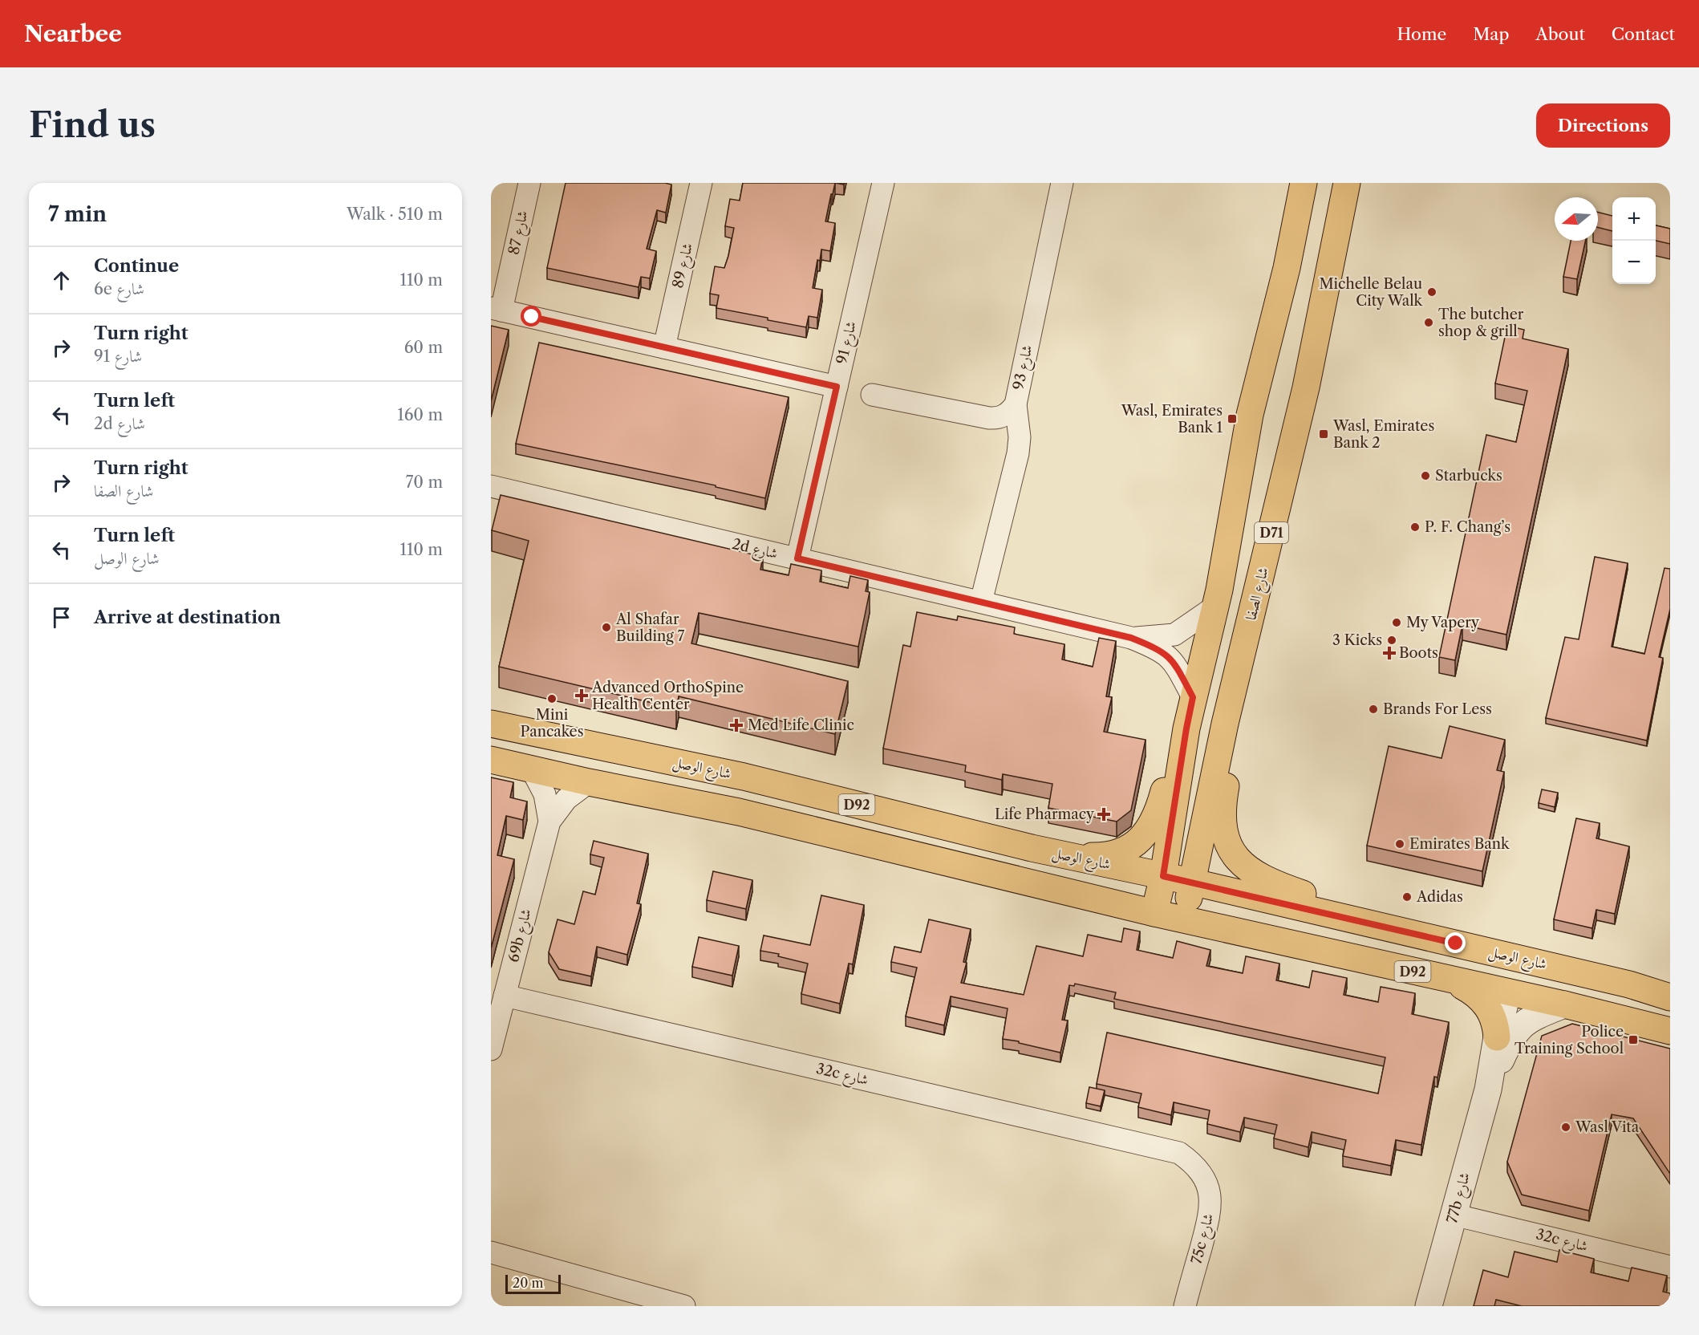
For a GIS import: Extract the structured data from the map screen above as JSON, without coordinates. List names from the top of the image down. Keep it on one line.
{"streets":{"main road":["D71","شارع الصفا","شارع الوصل","D92"],"street":["شارع 87","شارع 89","شارع 91","شارع 93","2d شارع","69b شارع","32c شارع","77b شارع","75c شارع"]},"crossings":[["شارع 91","2d شارع"],["شارع الصفا","شارع الوصل"],["شارع الوصل","69b شارع"],["شارع الوصل","77b شارع"],["69b شارع","32c شارع"],["32c شارع","77b شارع"],["32c شارع","75c شارع"]],"places":{"other":["Michelle Belau City Walk","The butcher shop & grill","Starbucks","P. F. Chang’s","My Vapery","Al Shafar Building 7","3 Kicks","Mini Pancakes","Brands For Less","Emirates Bank","Adidas","Wasl Vita"],"transit":["Wasl, Emirates Bank 1","Wasl, Emirates Bank 2","Police Training School"],"health":["Boots","Advanced OrthoSpine Health Center","Med Life Clinic","Life Pharmacy"]},"scale_bar":"20 m","north":"left","page":{"header":"Nearbee","nav":["Home","Map","About","Contact"],"buttons":"Directions","title":"Find us","heading":["7 min","Walk · 510 m"],"map_buttons":["+","−"],"list":[["Continue","6e شارع","110 m"],["Turn right","شارع 91","60 m"],["Turn left","2d شارع","160 m"],["Turn right","شارع الصفا","70 m"],["Turn left","شارع الوصل","110 m"],"Arrive at destination"],"scale":"20 m"}}
